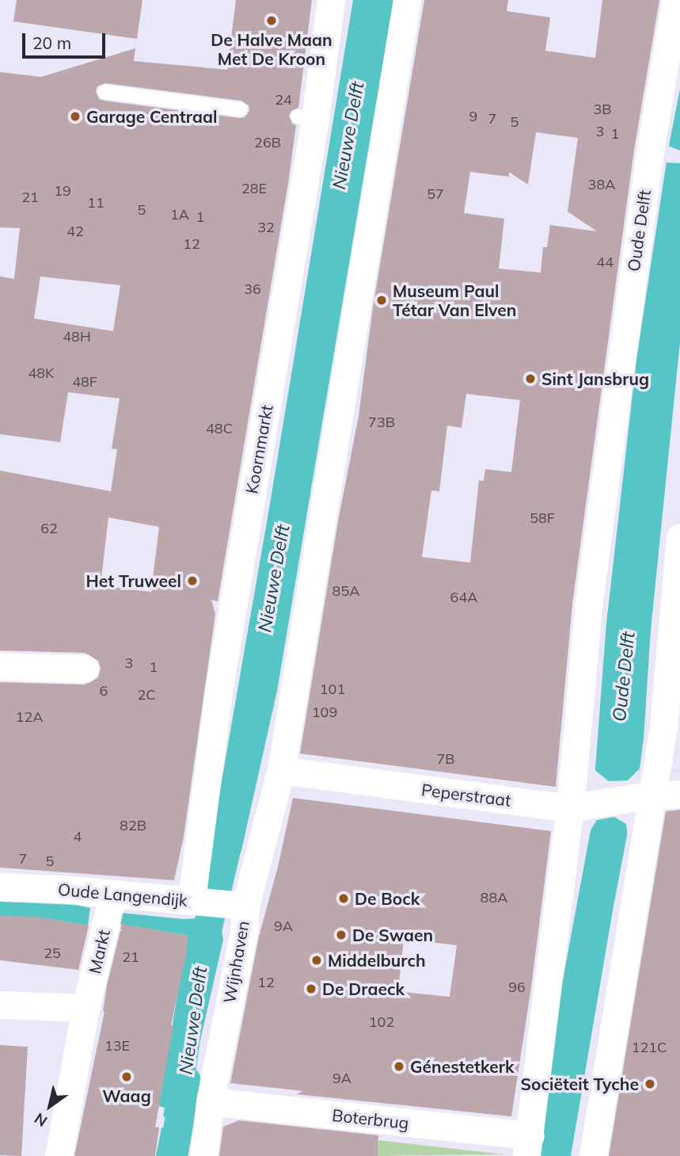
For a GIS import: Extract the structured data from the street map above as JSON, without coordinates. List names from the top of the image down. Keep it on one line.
{"streets":{"street":["Oude Delft","Koornmarkt","Peperstraat","Oude Langendijk","Markt","Wijnhaven","Boterbrug"]},"crossings":[["Oude Delft","Peperstraat"],["Oude Delft","Boterbrug"],["Koornmarkt","Oude Langendijk"],["Peperstraat","Wijnhaven"],["Oude Langendijk","Markt"],["Oude Langendijk","Wijnhaven"],["Wijnhaven","Boterbrug"]],"water":["Nieuwe Delft","Oude Delft"],"places":["De Halve Maan Met De Kroon","Garage Centraal","Museum Paul Tétar Van Elven","Sint Jansbrug","Het Truweel","De Bock","De Swaen","Middelburch","De Draeck","Génestetkerk","Waag","Sociëteit Tyche"],"house_numbers":["24","3B","9","7","5","3","1","26B","38A","28E","19","57","21","11","5","1A","1","32","42","12","44","36","48H","48K","48F","73B","48C","58F","62","85A","64A","3","1","101","6","2C","109","12A","7B","82B","4","7","5","88A","9A","25","21","12","96","102","13E","121C","9A"],"scale_bar":"20 m","north":"bottom left"}
